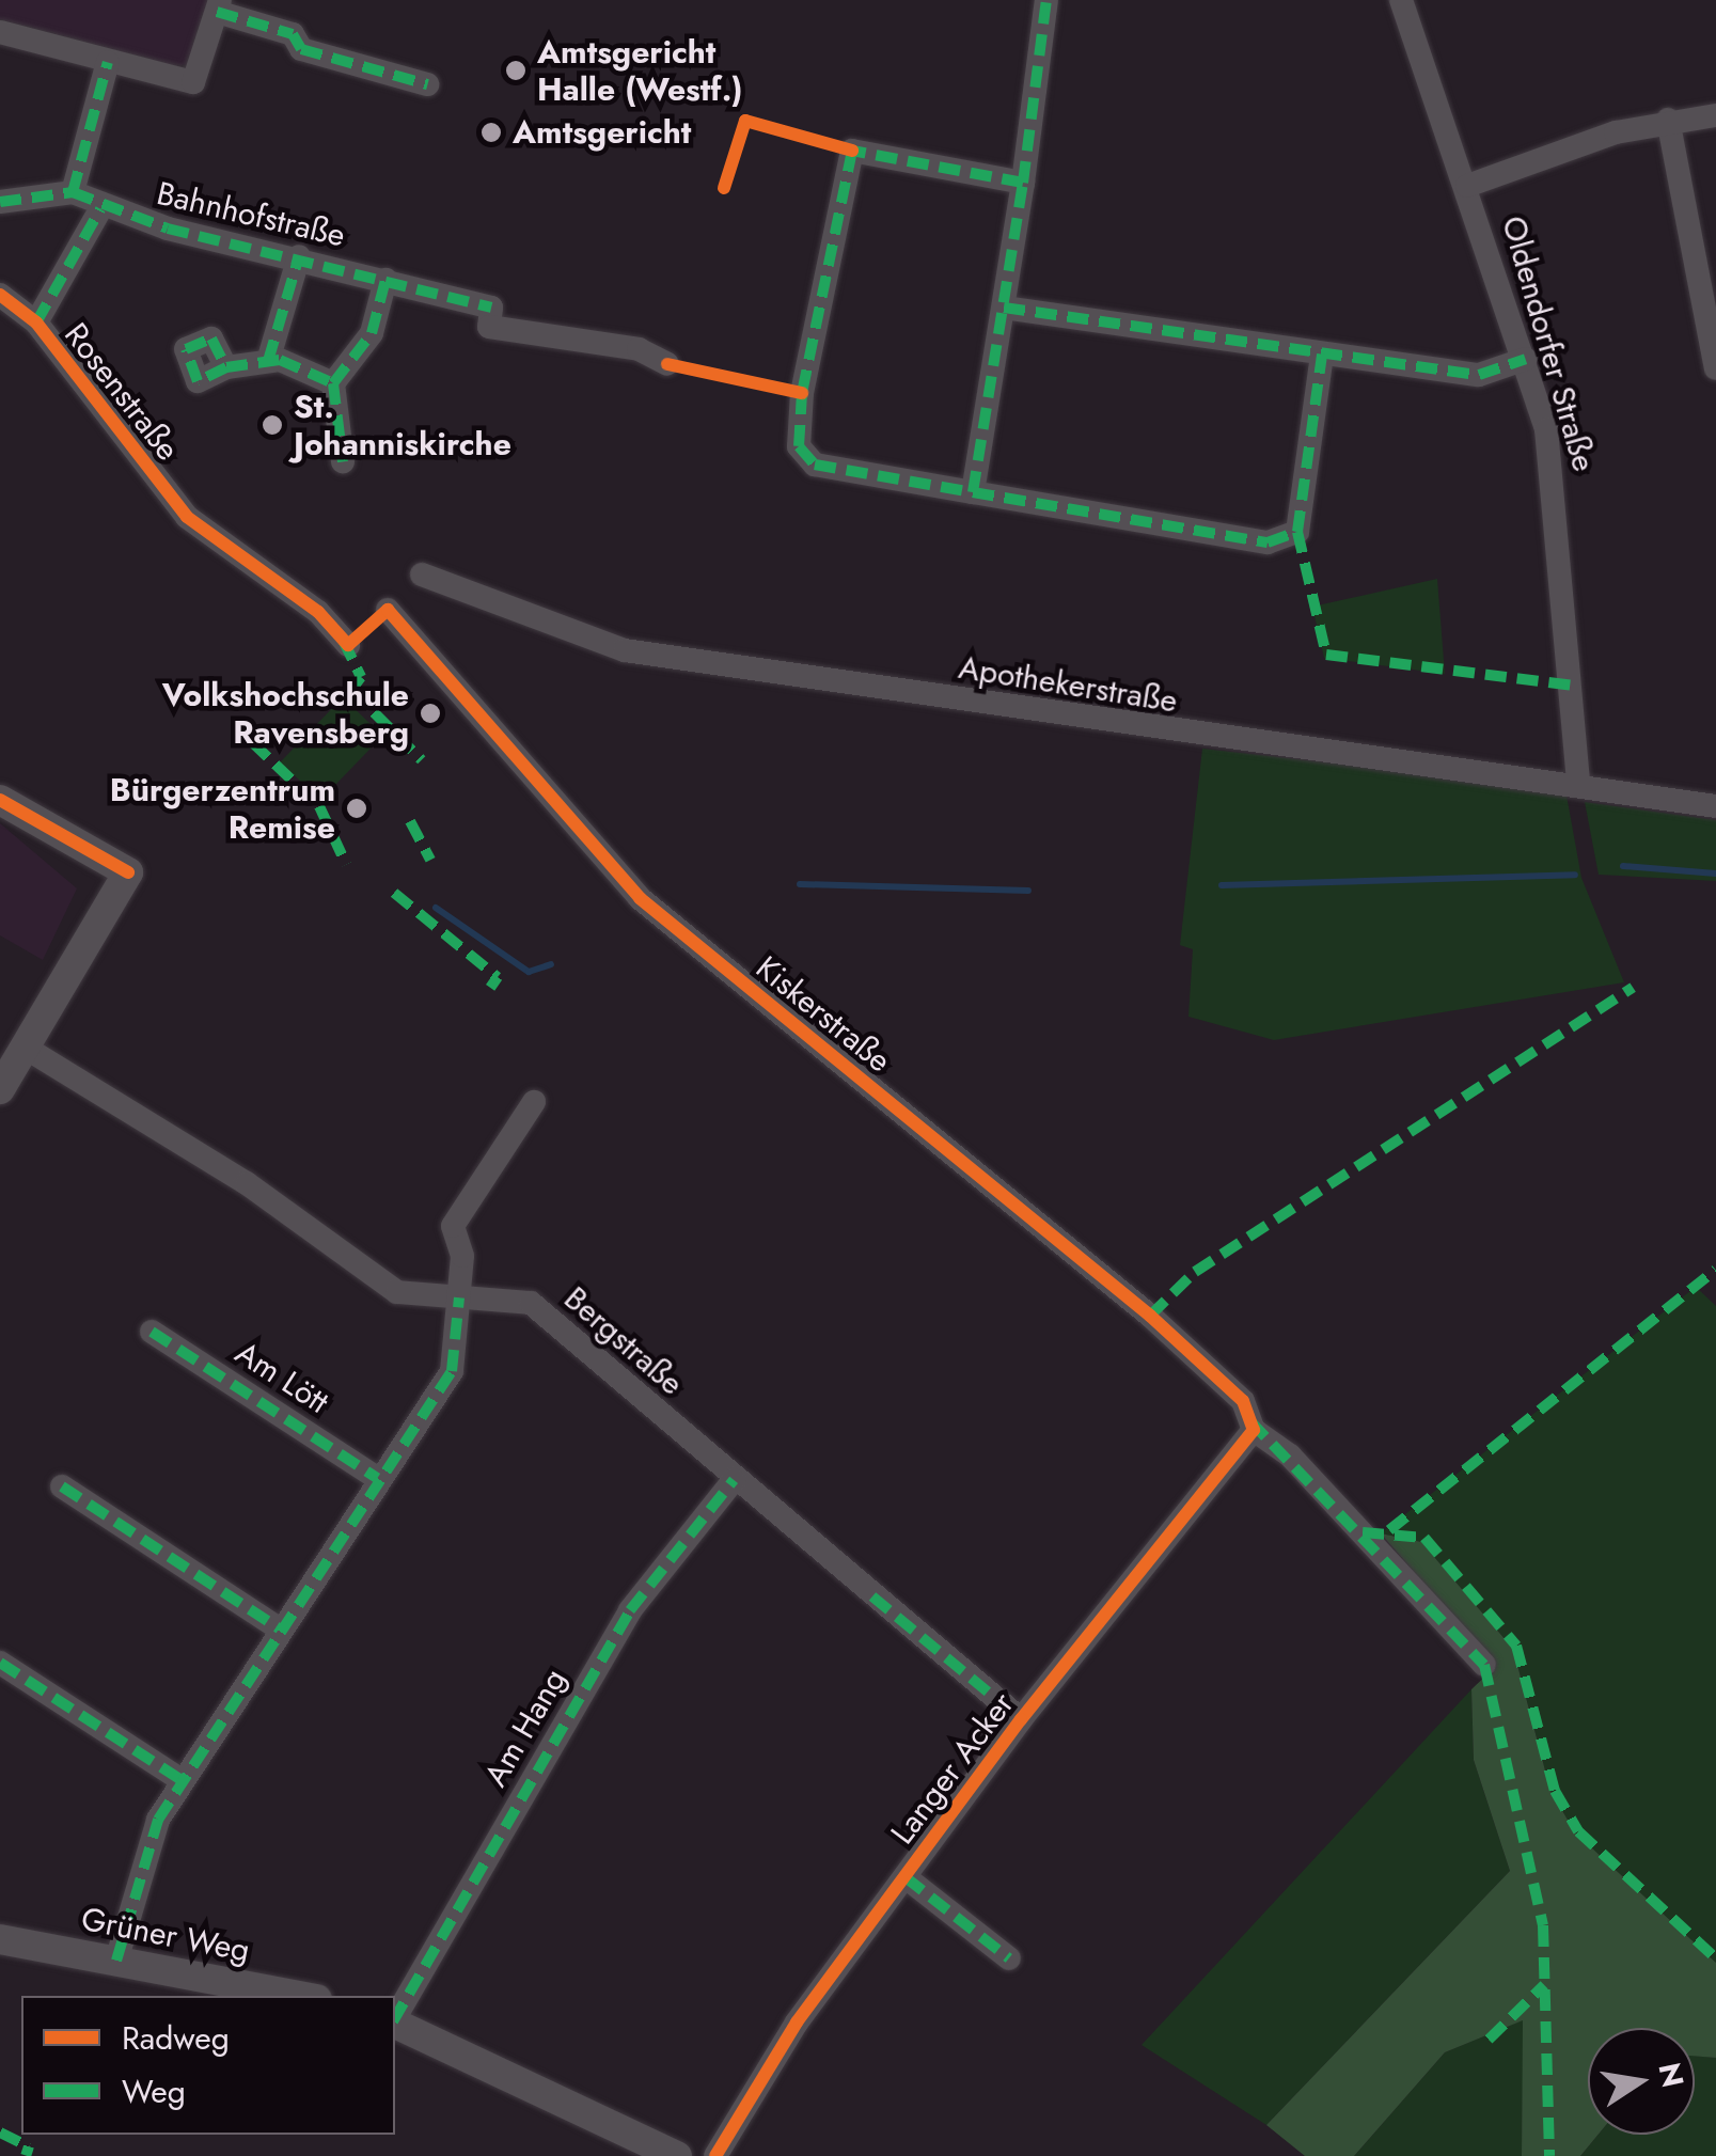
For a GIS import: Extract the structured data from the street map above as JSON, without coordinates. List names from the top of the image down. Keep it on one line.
{"streets":{"street":["Bahnhofstraße","Oldendorfer Straße","Rosenstraße","Apothekerstraße","Kiskerstraße","Bergstraße","Am Lött","Am Hang","Langer Acker","Grüner Weg"]},"crossings":[["Oldendorfer Straße","Apothekerstraße"],["Kiskerstraße","Langer Acker"],["Bergstraße","Am Hang"],["Bergstraße","Langer Acker"]],"places":["Amtsgericht Halle (Westf.)","Amtsgericht","St. Johanniskirche","Volkshochschule Ravensberg","Bürgerzentrum Remise"],"legend":["Radweg","Weg"],"north":"right"}
